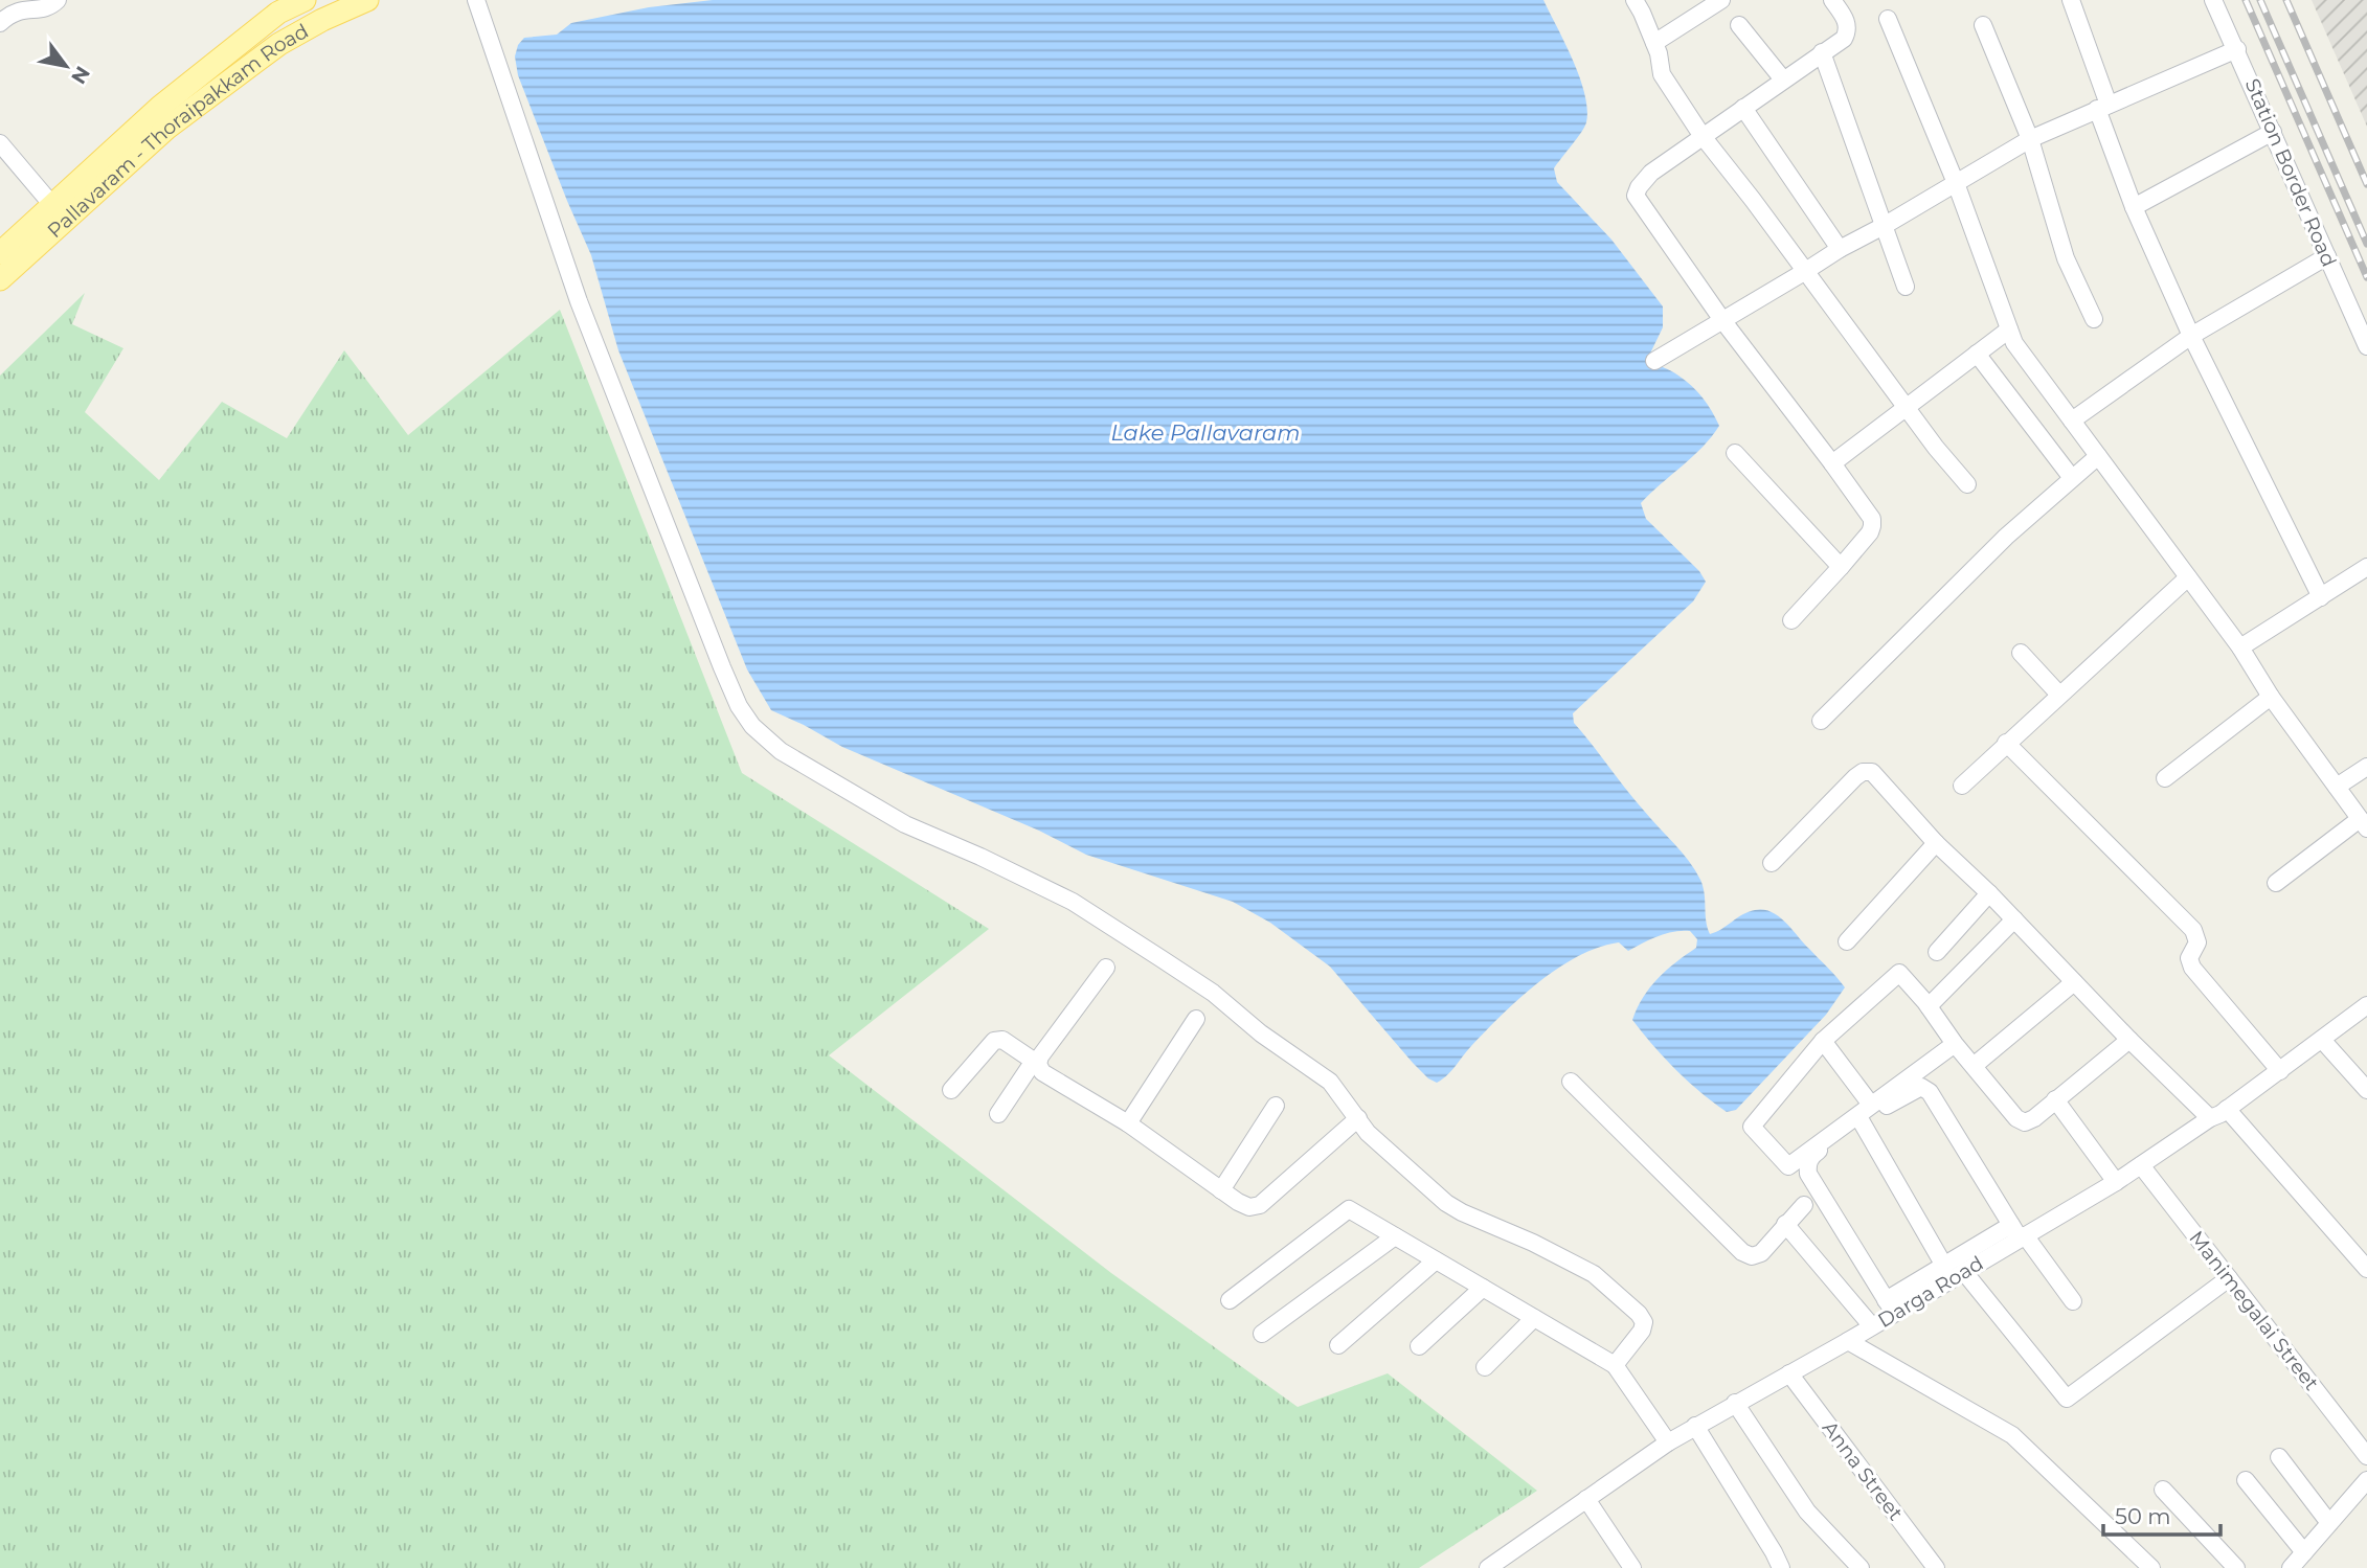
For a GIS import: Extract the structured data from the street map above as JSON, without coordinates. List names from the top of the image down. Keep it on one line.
{"streets":{"main road":["Pallavaram - Thoraipakkam Road"],"street":["Station Border Road","Darga Road","Manimegalai Street","Anna Street"]},"crossings":[["Darga Road","Manimegalai Street"],["Darga Road","Anna Street"]],"water":["Lake Pallavaram"],"scale_bar":"50 m","north":"bottom right"}
